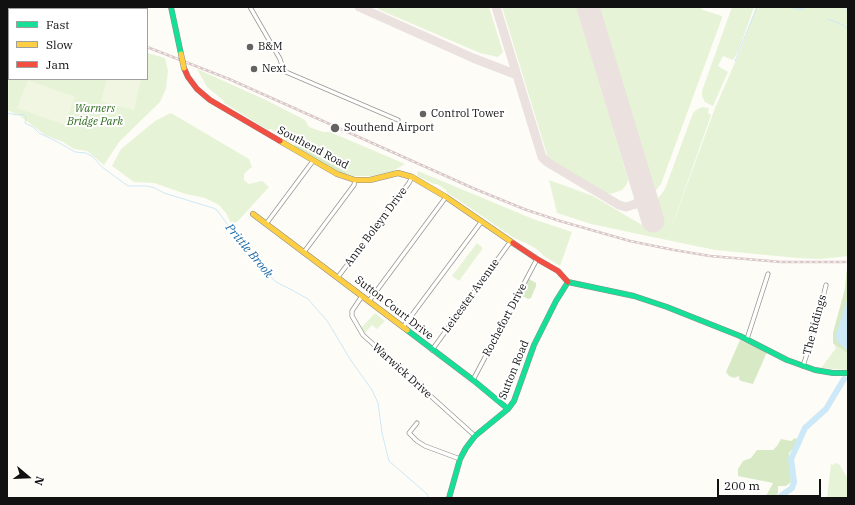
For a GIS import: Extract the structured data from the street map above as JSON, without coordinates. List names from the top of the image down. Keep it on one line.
{"streets":{"street":["Southend Road","Anne Boleyn Drive","Leicester Avenue","Sutton Court Drive","Rochefort Drive","The Ridings","Sutton Road","Warwick Drive"]},"crossings":[["Southend Road","Anne Boleyn Drive"],["Southend Road","Leicester Avenue"],["Southend Road","Rochefort Drive"],["Southend Road","Sutton Road"],["Anne Boleyn Drive","Sutton Court Drive"],["Leicester Avenue","Sutton Court Drive"],["Sutton Court Drive","Rochefort Drive"],["Sutton Court Drive","Sutton Road"],["Sutton Court Drive","Warwick Drive"],["Sutton Road","Warwick Drive"]],"water":["Prittle Brook"],"parks":["Warners Bridge Park"],"places":["B&M","Next","Control Tower","Southend Airport"],"legend":["Fast","Slow","Jam"],"scale_bar":"200 m","north":"right"}
